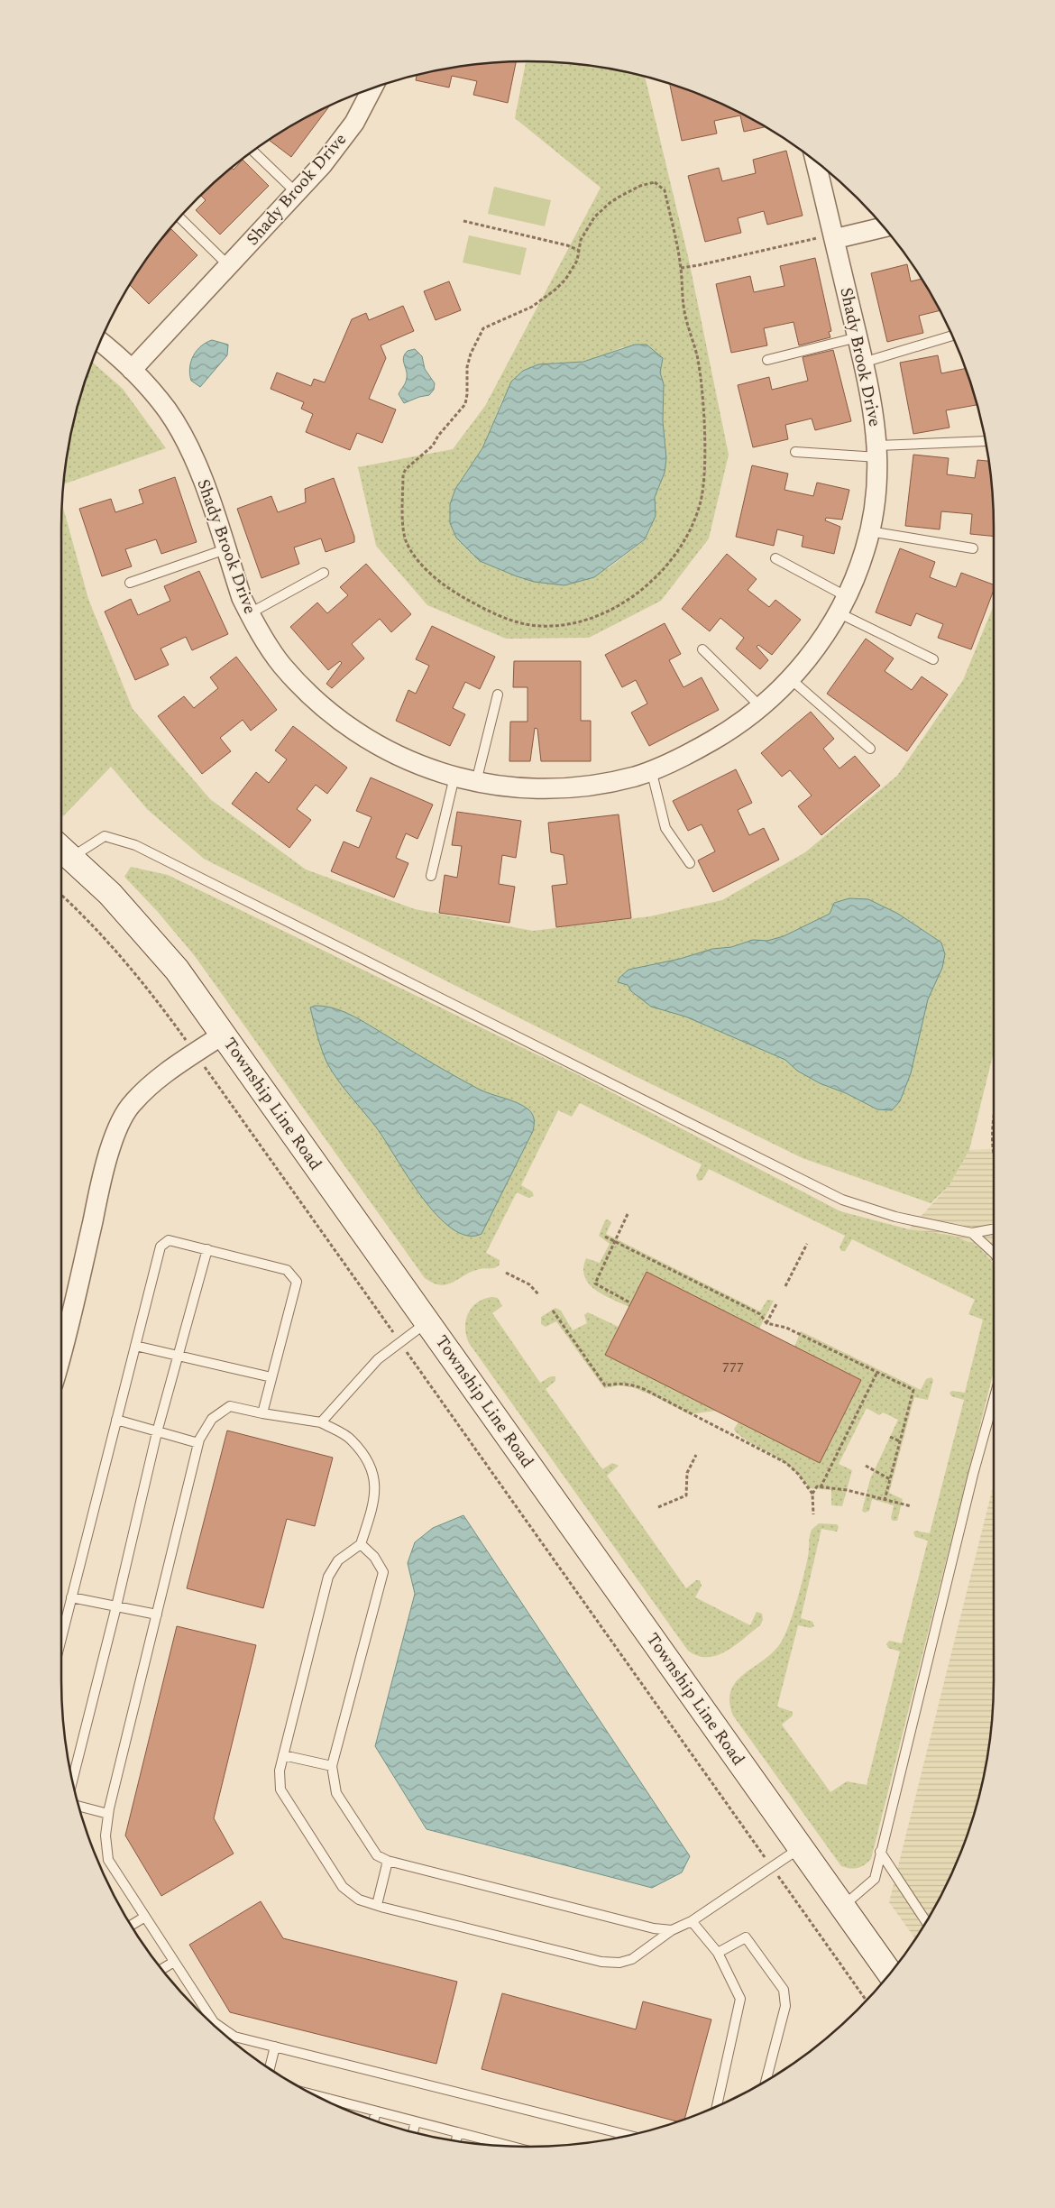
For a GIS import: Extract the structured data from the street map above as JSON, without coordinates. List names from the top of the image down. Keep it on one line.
{"streets":{"street":["Shady Brook Drive","Township Line Road"]},"house_numbers":["777"]}
